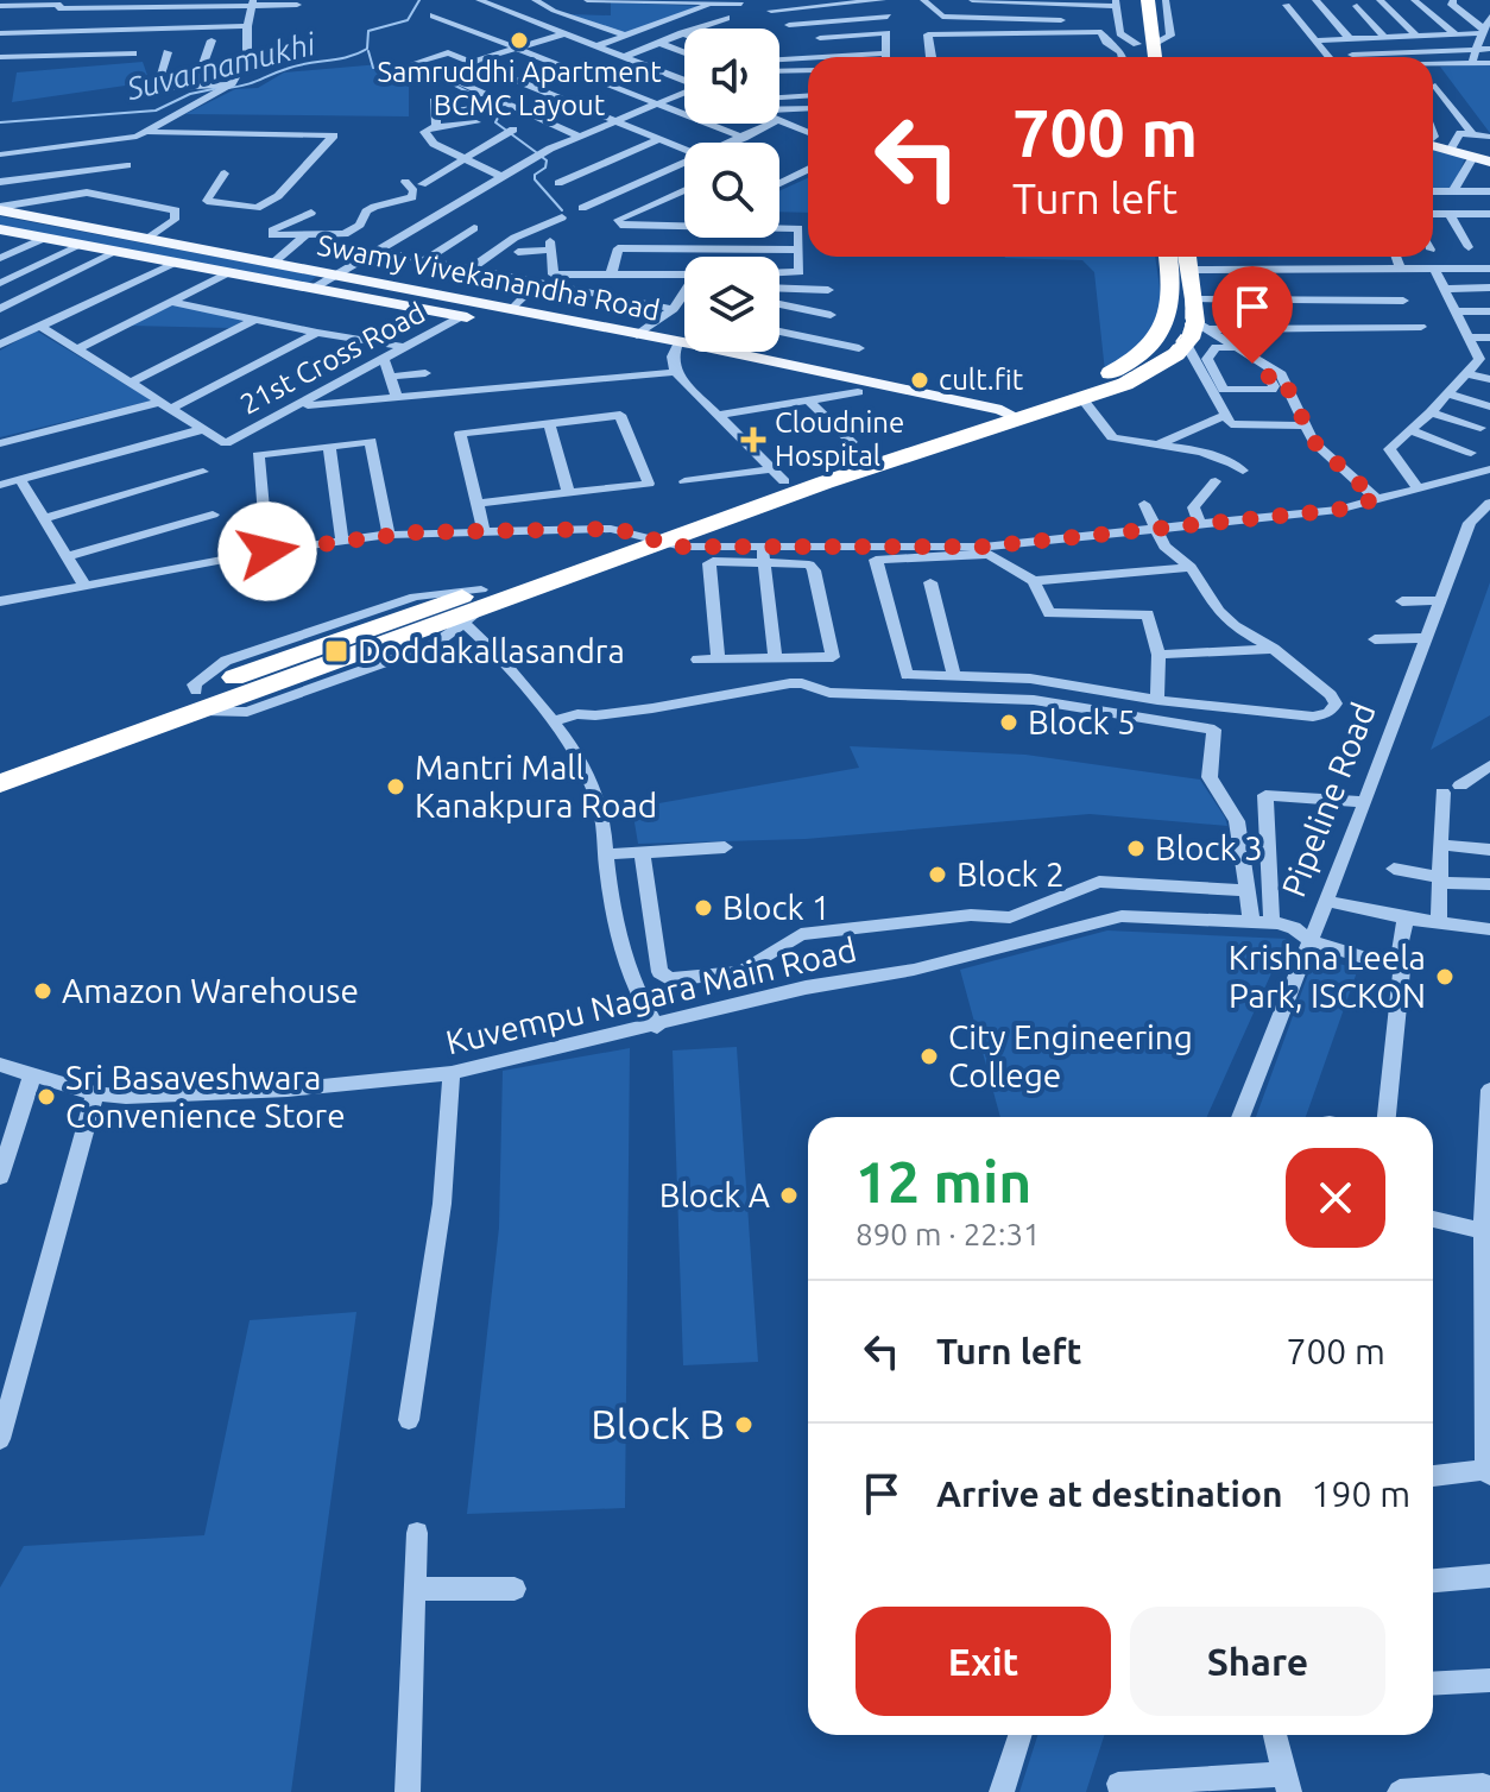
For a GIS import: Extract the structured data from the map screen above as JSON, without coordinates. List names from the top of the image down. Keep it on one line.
{"streets":{"main road":["Swamy Vivekanandha Road"],"street":["21st Cross Road","Pipeline Road","Kuvempu Nagara Main Road"]},"crossings":[["Swamy Vivekanandha Road","21st Cross Road"],["Pipeline Road","Kuvempu Nagara Main Road"]],"water":["Suvarnamukhi"],"places":{"other":["Samruddhi Apartment BCMC Layout","cult.fit","Block 5","Mantri Mall Kanakpura Road","Block 3","Block 2","Block 1","Krishna Leela Park, ISCKON","Amazon Warehouse","City Engineering College","Sri Basaveshwara Convenience Store","Block A","Block B"],"health":["Cloudnine Hospital"],"transit":["Doddakallasandra"]},"page":{"turn":["700 m","Turn left"],"heading":["12 min","890 m · 22:31"],"list":[{"name":"Turn left","value":"700 m"},{"name":"Arrive at destination","value":"190 m"}],"buttons":["Exit","Share"]}}
